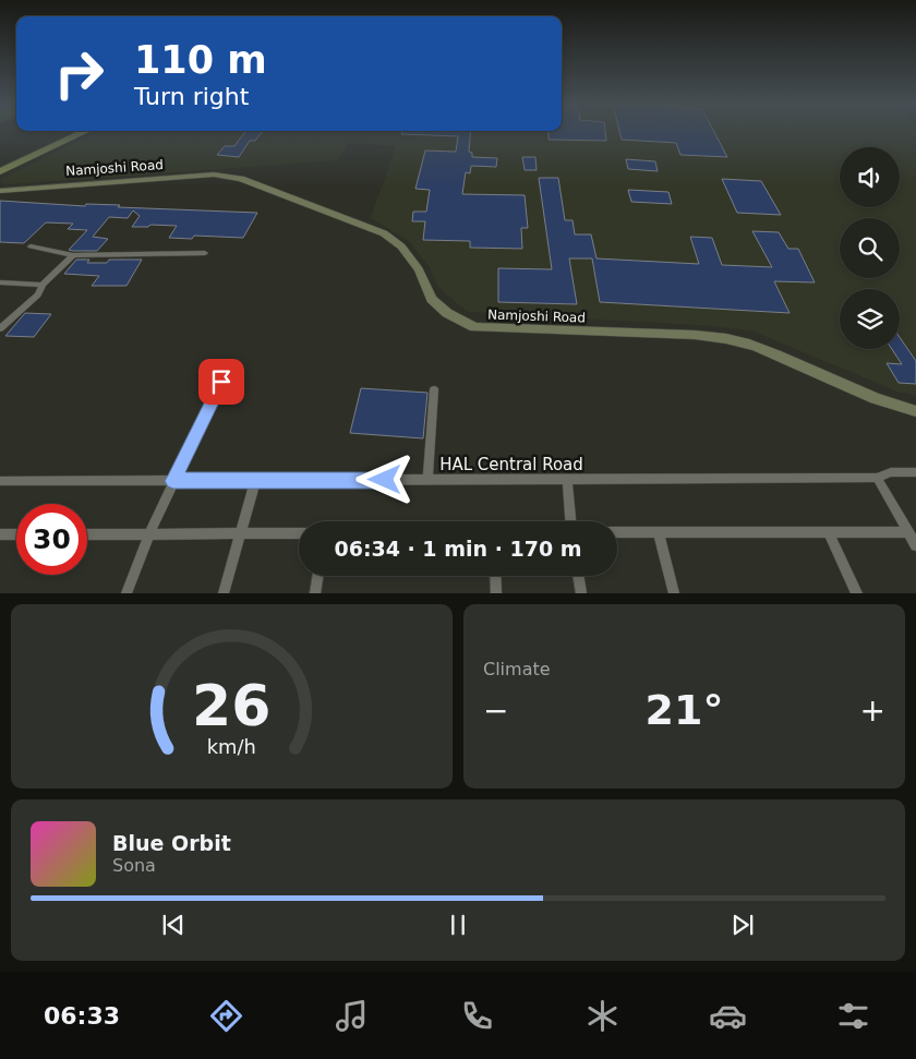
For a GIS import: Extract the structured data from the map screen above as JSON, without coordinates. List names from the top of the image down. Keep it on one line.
{"streets":{"main road":["Namjoshi Road"],"street":["HAL Central Road"]},"page":{"turn":["110 m","Turn right"],"limit":"30","trip":"06:34 · 1 min · 170 m","tile":"Climate","heat":["−","21°","+"],"song":["Blue Orbit","Sona"],"tabs":"06:33","gauge":["26","km/h"]}}
